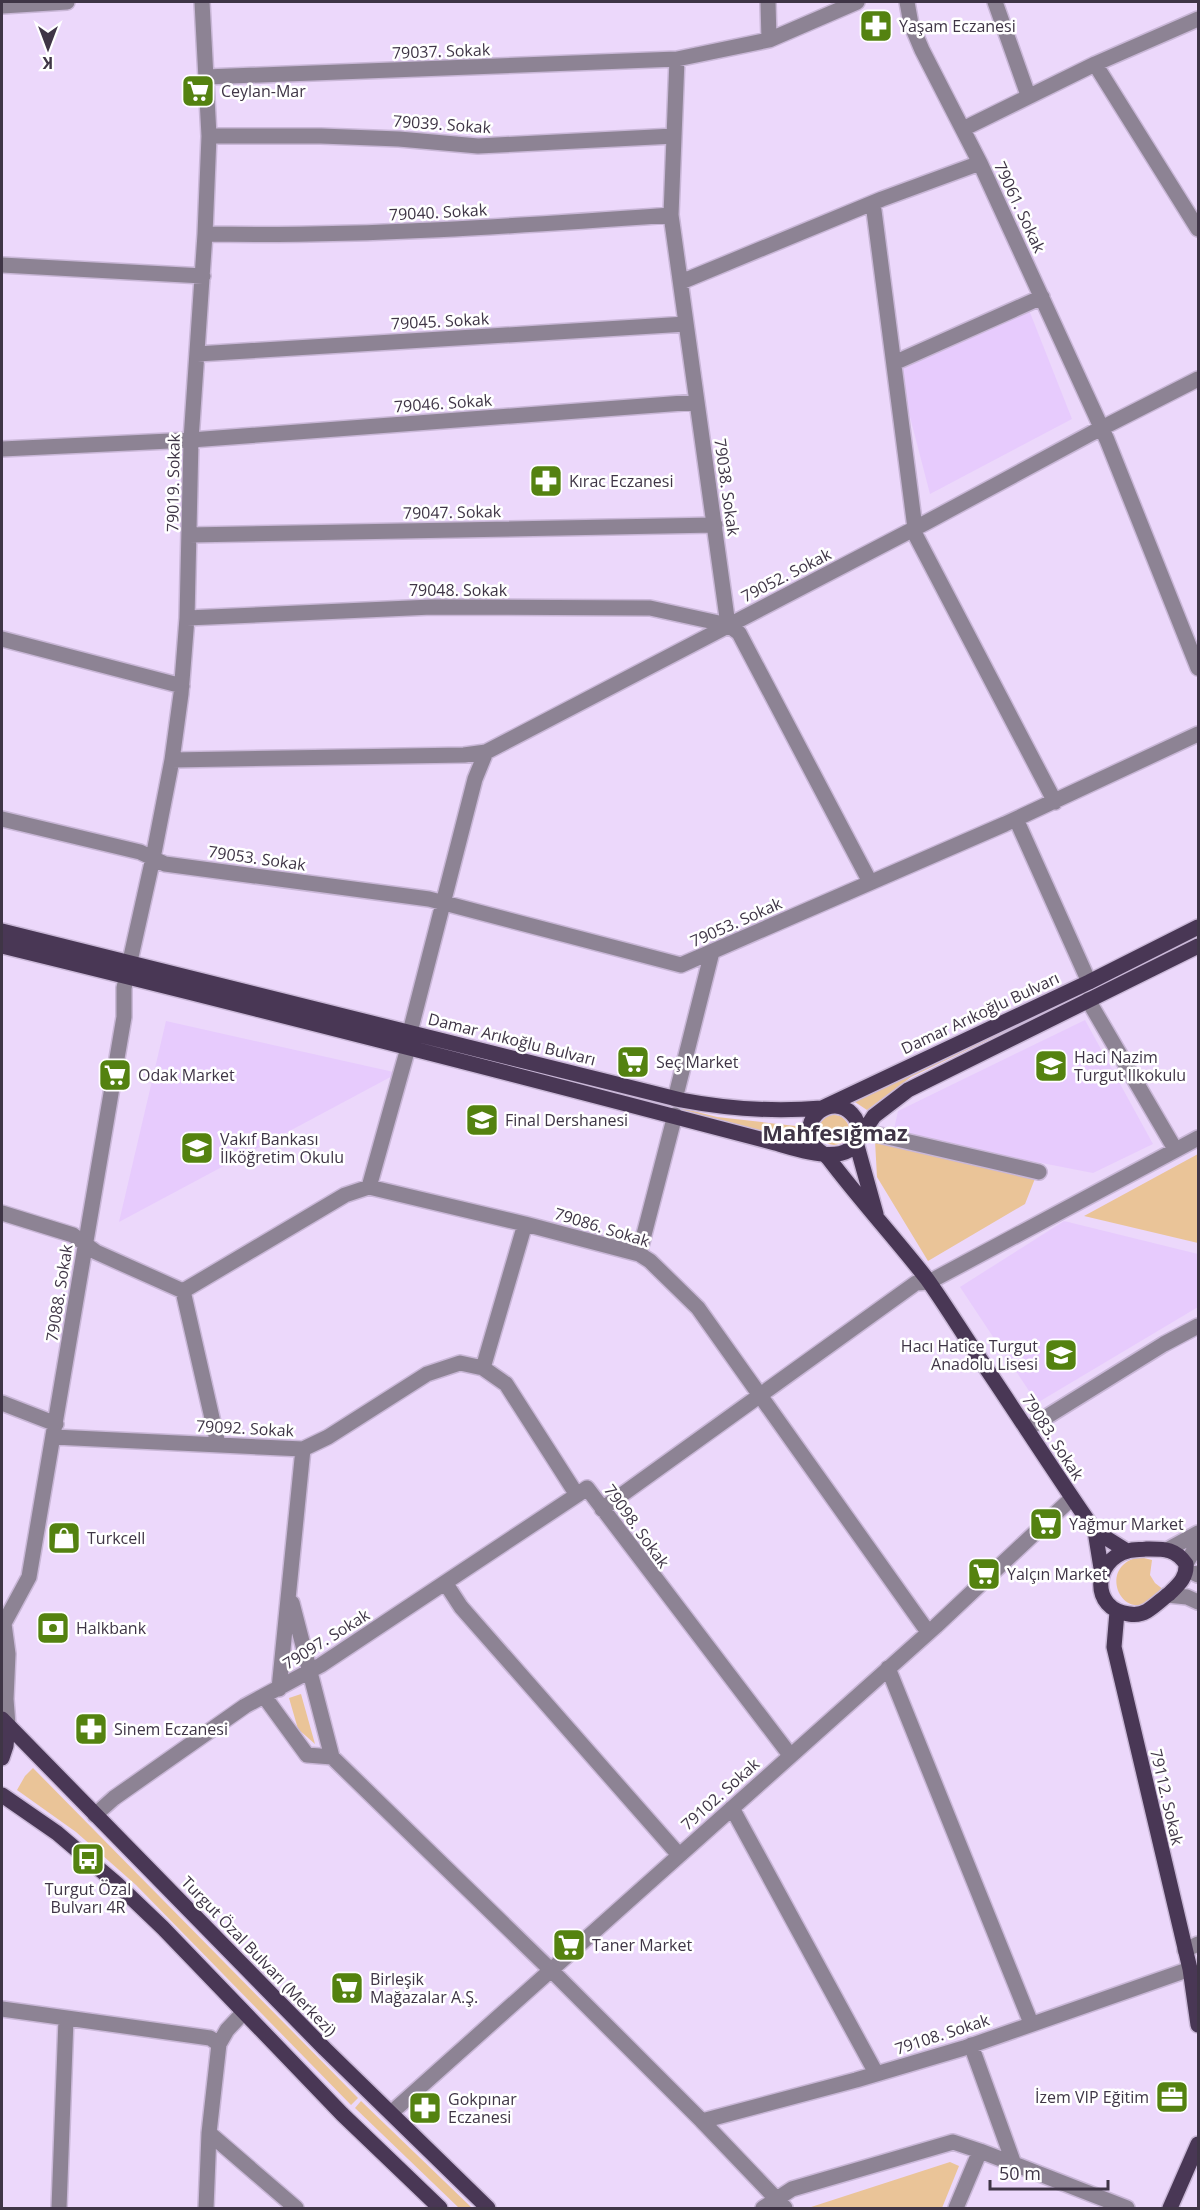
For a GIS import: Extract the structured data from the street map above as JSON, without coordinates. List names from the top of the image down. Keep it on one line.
{"streets":{"main road":["Damar Arıkoğlu Bulvarı","79083. Sokak","79112. Sokak","Turgut Özal Bulvarı (Merkezi)"],"street":["79037. Sokak","79039. Sokak","79061. Sokak","79040. Sokak","79045. Sokak","79046. Sokak","79019. Sokak","79038. Sokak","79047. Sokak","79052. Sokak","79048. Sokak","79053. Sokak","79086. Sokak","79088. Sokak","79092. Sokak","79098. Sokak","79097. Sokak","79102. Sokak","79108. Sokak"]},"crossings":[["79037. Sokak","79019. Sokak"],["79037. Sokak","79038. Sokak"],["79039. Sokak","79019. Sokak"],["79039. Sokak","79038. Sokak"],["79061. Sokak","79052. Sokak"],["79040. Sokak","79019. Sokak"],["79040. Sokak","79038. Sokak"],["79045. Sokak","79019. Sokak"],["79045. Sokak","79038. Sokak"],["79046. Sokak","79019. Sokak"],["79046. Sokak","79038. Sokak"],["79019. Sokak","79047. Sokak"],["79019. Sokak","79048. Sokak"],["79019. Sokak","79053. Sokak"],["79019. Sokak","Damar Arıkoğlu Bulvarı"],["79019. Sokak","79088. Sokak"],["79038. Sokak","79047. Sokak"],["79038. Sokak","79052. Sokak"],["79038. Sokak","79048. Sokak"],["79052. Sokak","79048. Sokak"],["Damar Arıkoğlu Bulvarı","79088. Sokak"],["Damar Arıkoğlu Bulvarı","79083. Sokak"],["79086. Sokak","79102. Sokak"],["79088. Sokak","79092. Sokak"],["79092. Sokak","79098. Sokak"],["79083. Sokak","79102. Sokak"],["79098. Sokak","79097. Sokak"],["79098. Sokak","79102. Sokak"],["79097. Sokak","Turgut Özal Bulvarı (Merkezi)"],["79102. Sokak","Turgut Özal Bulvarı (Merkezi)"],["79112. Sokak","79108. Sokak"]],"districts":["Mahfesığmaz"],"places":{"pharmacy":["Yaşam Eczanesi","Kırac Eczanesi","Sinem Eczanesi","Gokpınar Eczanesi"],"supermarket":["Ceylan-Mar","Seç Market","Odak Market","Yağmur Market","Yalçın Market","Taner Market","Birleşik Mağazalar A.Ş."],"school or university":["Haci Nazim Turgut Ilkokulu","Final Dershanesi","Vakıf Bankası İlköğretim Okulu","Hacı Hatice Turgut Anadolu Lisesi"],"shop":["Turkcell"],"bank":["Halkbank"],"bus stop":["Turgut Özal Bulvarı 4R"],"office":["İzem VIP Eğitim"]},"scale_bar":"50 m","north":"bottom"}
